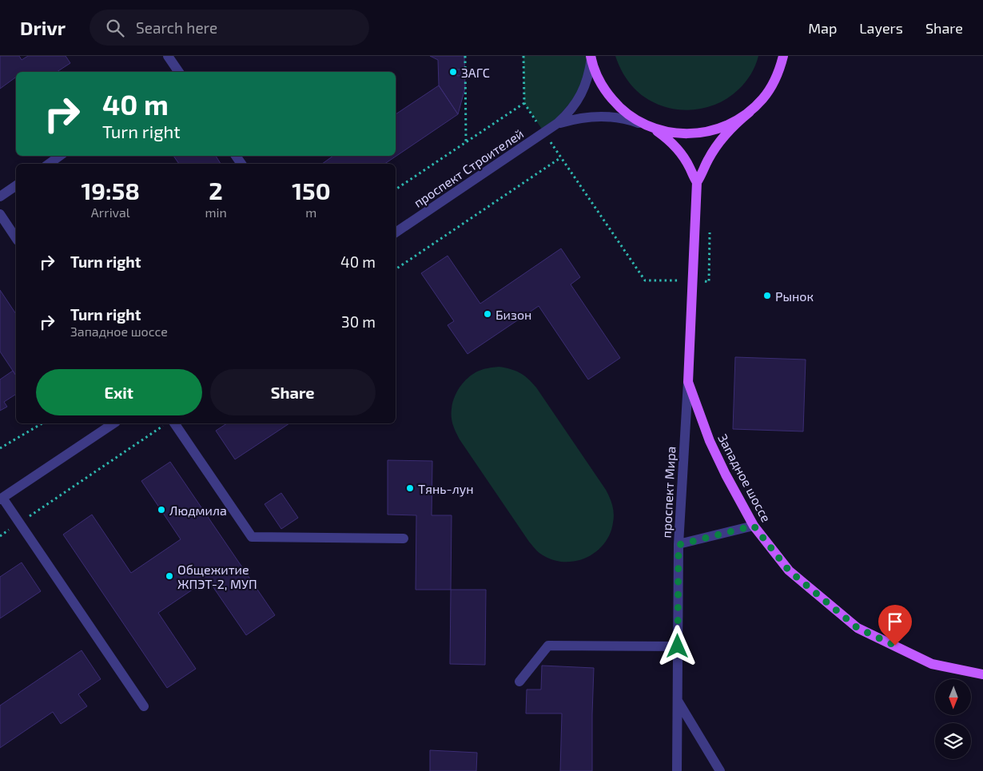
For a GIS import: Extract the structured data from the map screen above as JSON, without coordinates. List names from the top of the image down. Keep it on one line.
{"streets":{"main road":["Западное шоссе"],"street":["проспект Строителей","проспект Мира"]},"crossings":[["Западное шоссе","проспект Мира"]],"places":["ЗАГС","Рынок","Бизон","Тянь-лун","Людмила","Общежитие ЖПЭТ-2, МУП"],"north":"bottom","page":{"header":"Drivr","search":"Search here","nav":["Map","Layers","Share"],"turn":["40 m","Turn right"],"eta":["19:58","Arrival","2","min","150","m"],"list":[{"name":"Turn right","value":"40 m"},{"name":"Turn right","note":"Западное шоссе","value":"30 m"}],"buttons":["Exit","Share"]}}
